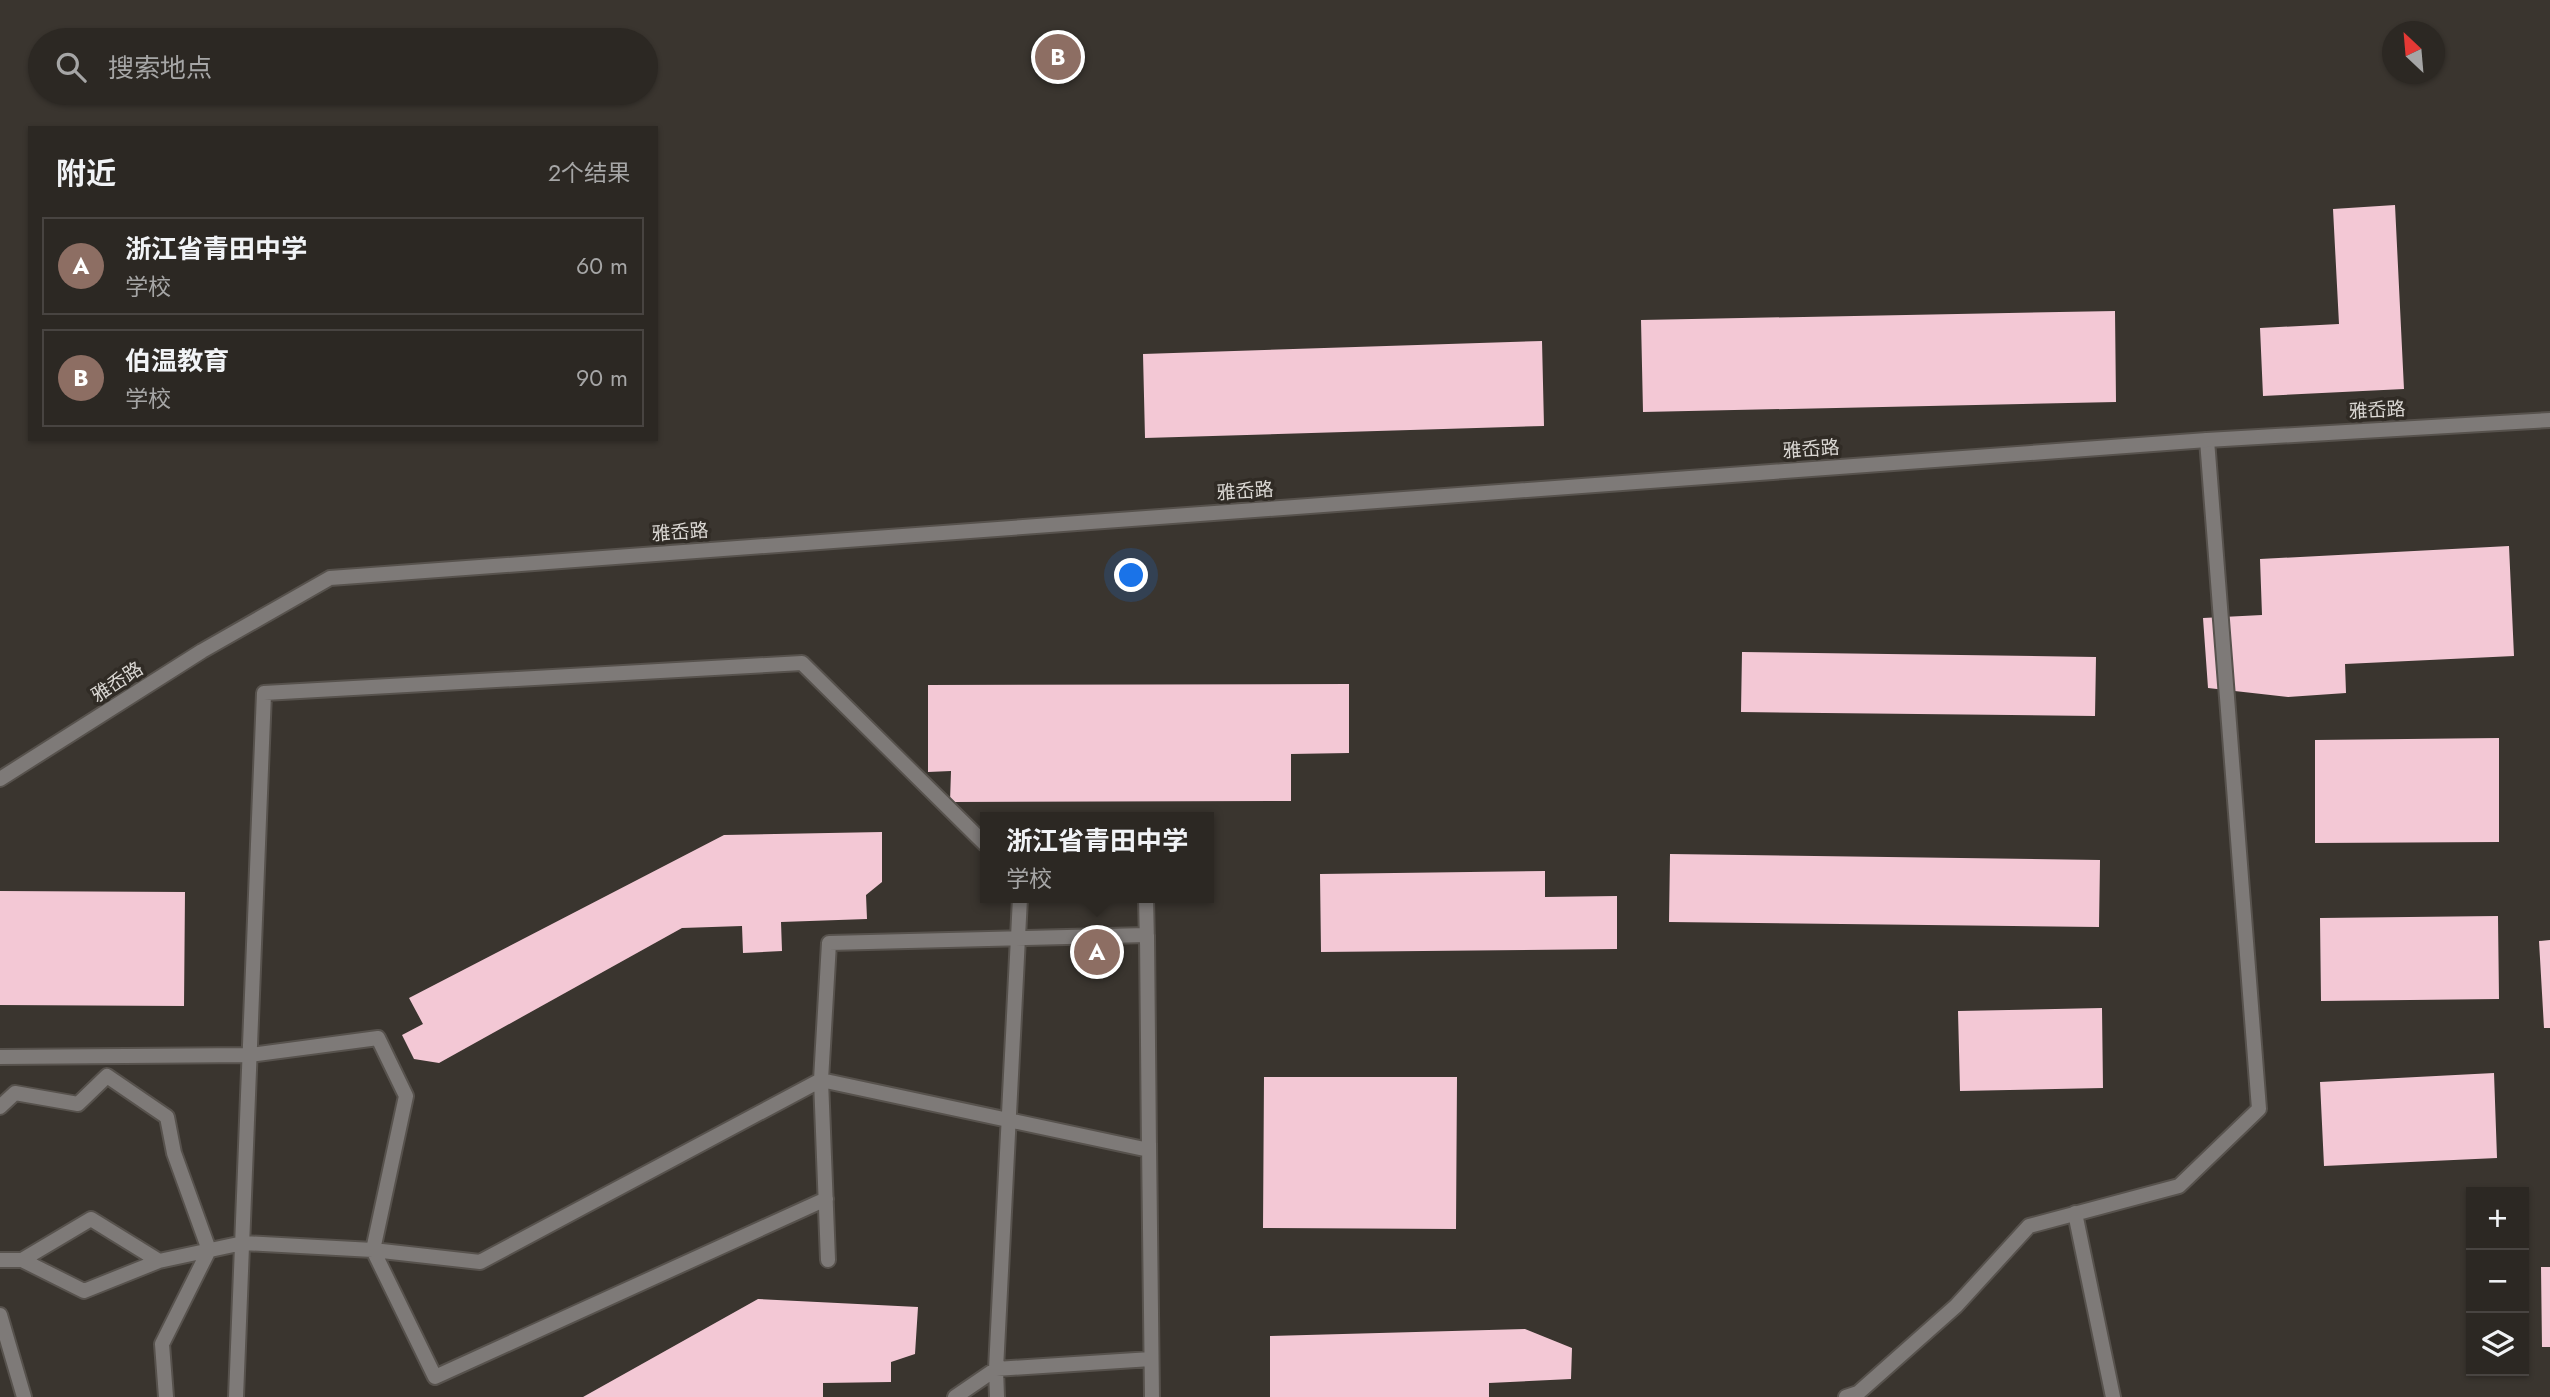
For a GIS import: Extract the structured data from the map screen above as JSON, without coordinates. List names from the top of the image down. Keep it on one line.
{"streets":{"street":["雅岙路"]},"north":"top left","page":{"search":"搜索地点","pins":["B","A"],"heading":["附近","2个结果"],"list":[{"mark":"A","name":"浙江省青田中学","note":"学校","value":"60 m"},{"mark":"B","name":"伯温教育","note":"学校","value":"90 m"}],"popup":["浙江省青田中学","学校"],"map_buttons":["+","−"]}}
